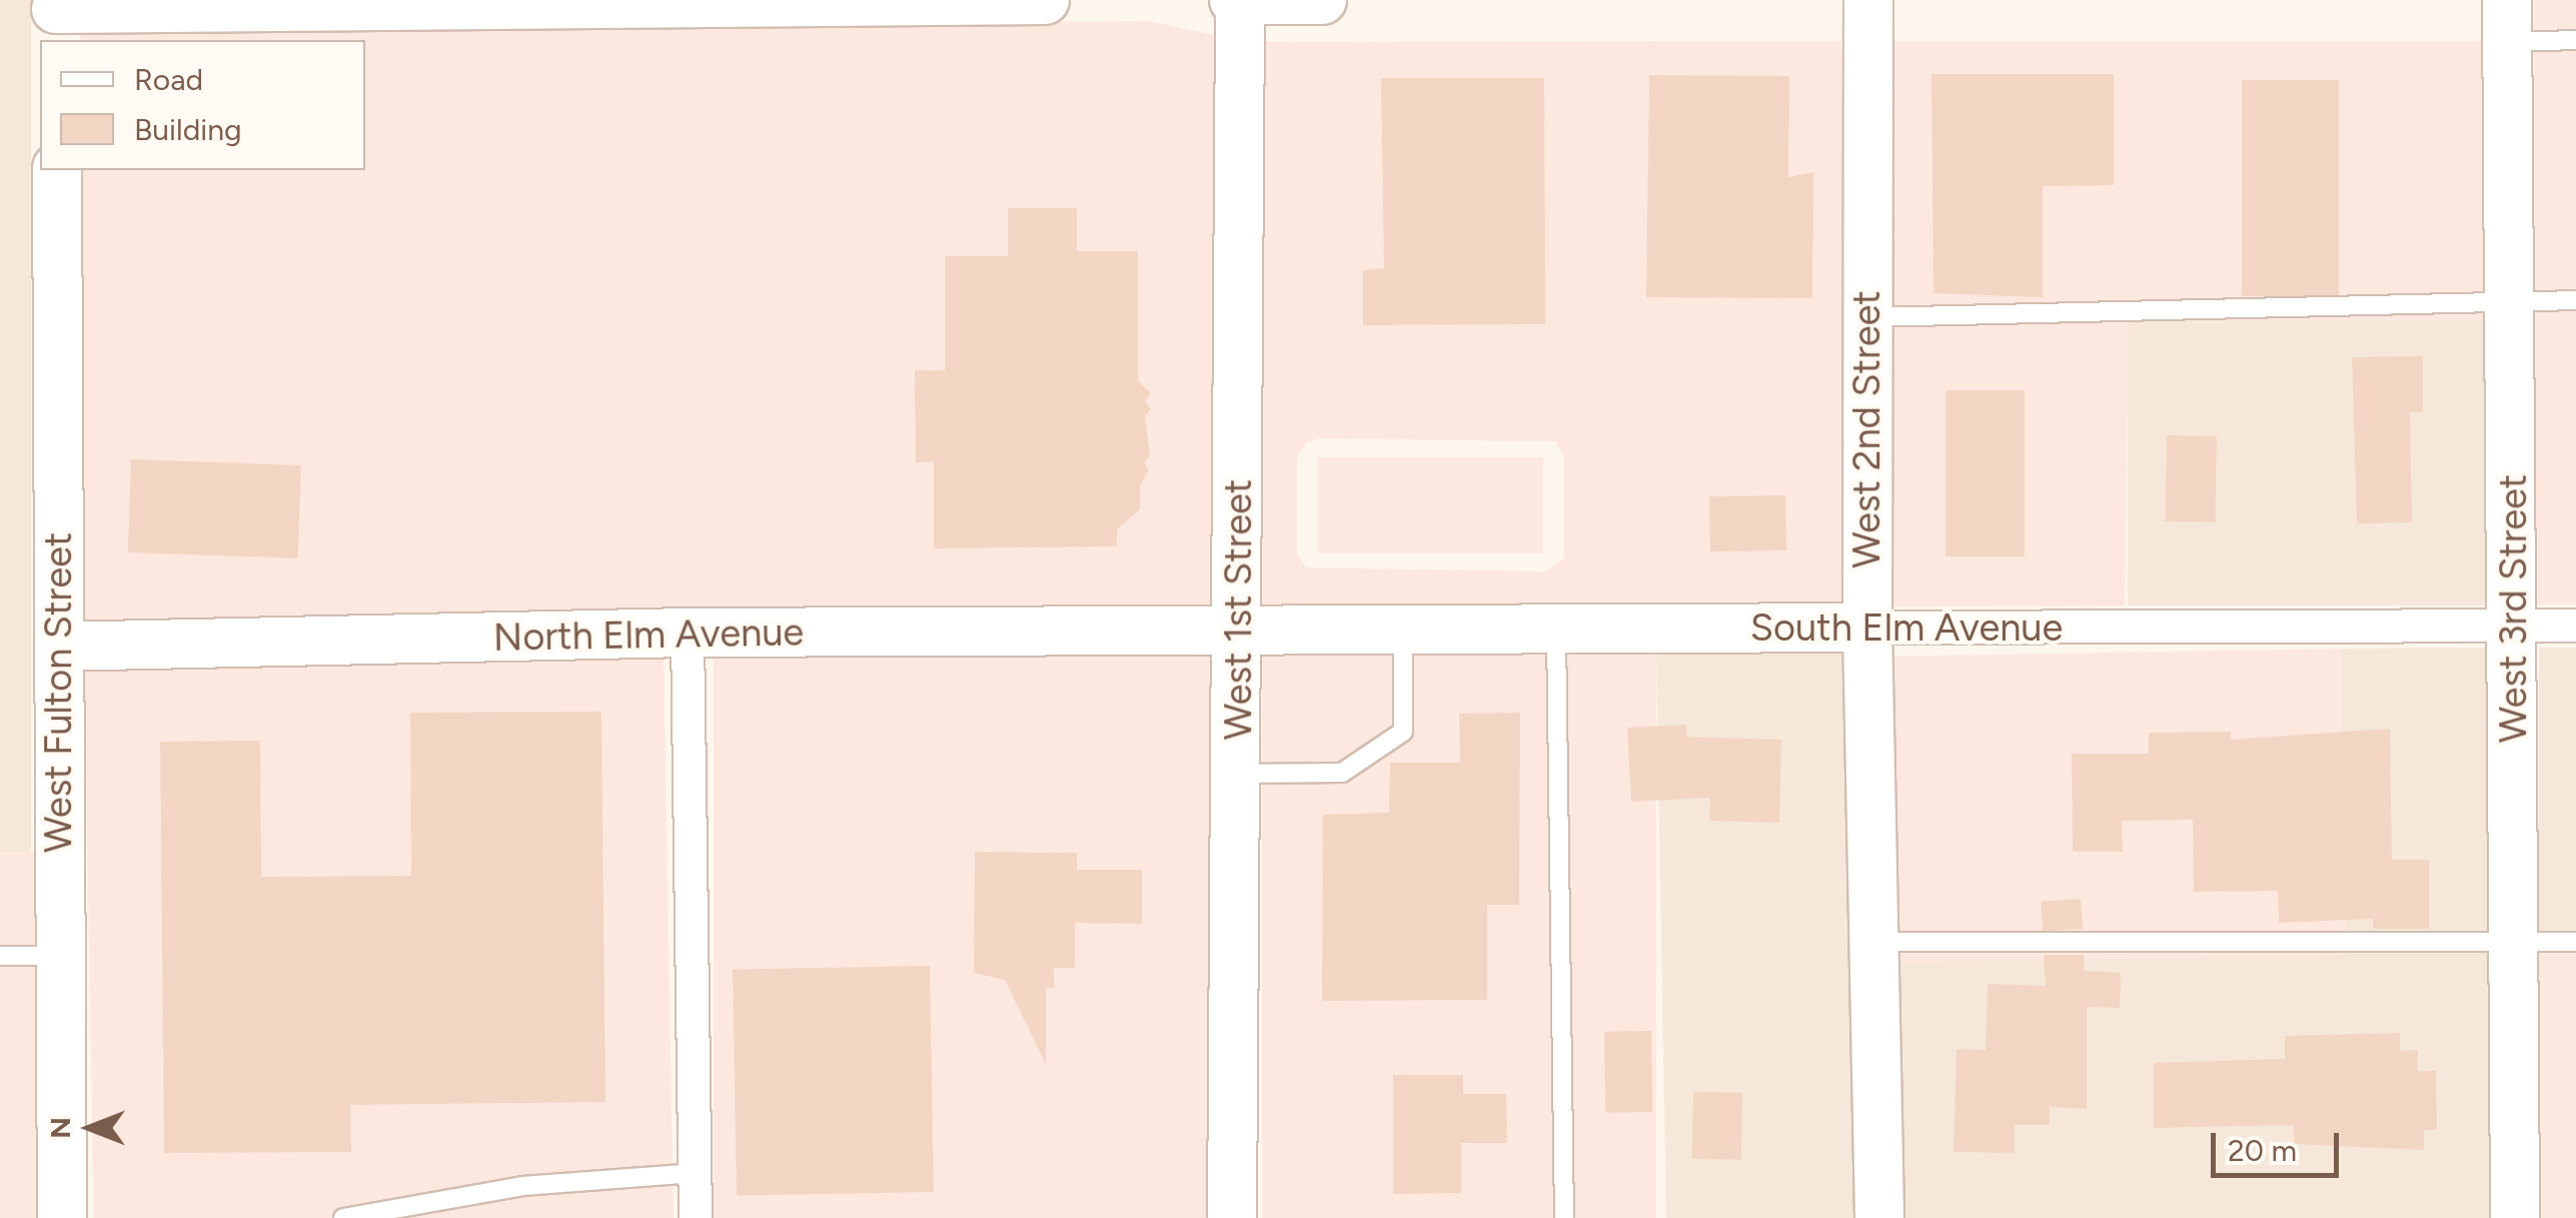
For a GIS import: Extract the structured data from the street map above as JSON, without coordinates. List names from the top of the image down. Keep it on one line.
{"streets":{"street":["West 2nd Street","West 3rd Street","West 1st Street","South Elm Avenue","North Elm Avenue","West Fulton Street"]},"crossings":[["West 2nd Street","South Elm Avenue"],["West 3rd Street","South Elm Avenue"],["West 1st Street","South Elm Avenue"],["West 1st Street","North Elm Avenue"],["South Elm Avenue","North Elm Avenue"],["North Elm Avenue","West Fulton Street"]],"legend":["Road","Building"],"scale_bar":"20 m","north":"left"}
